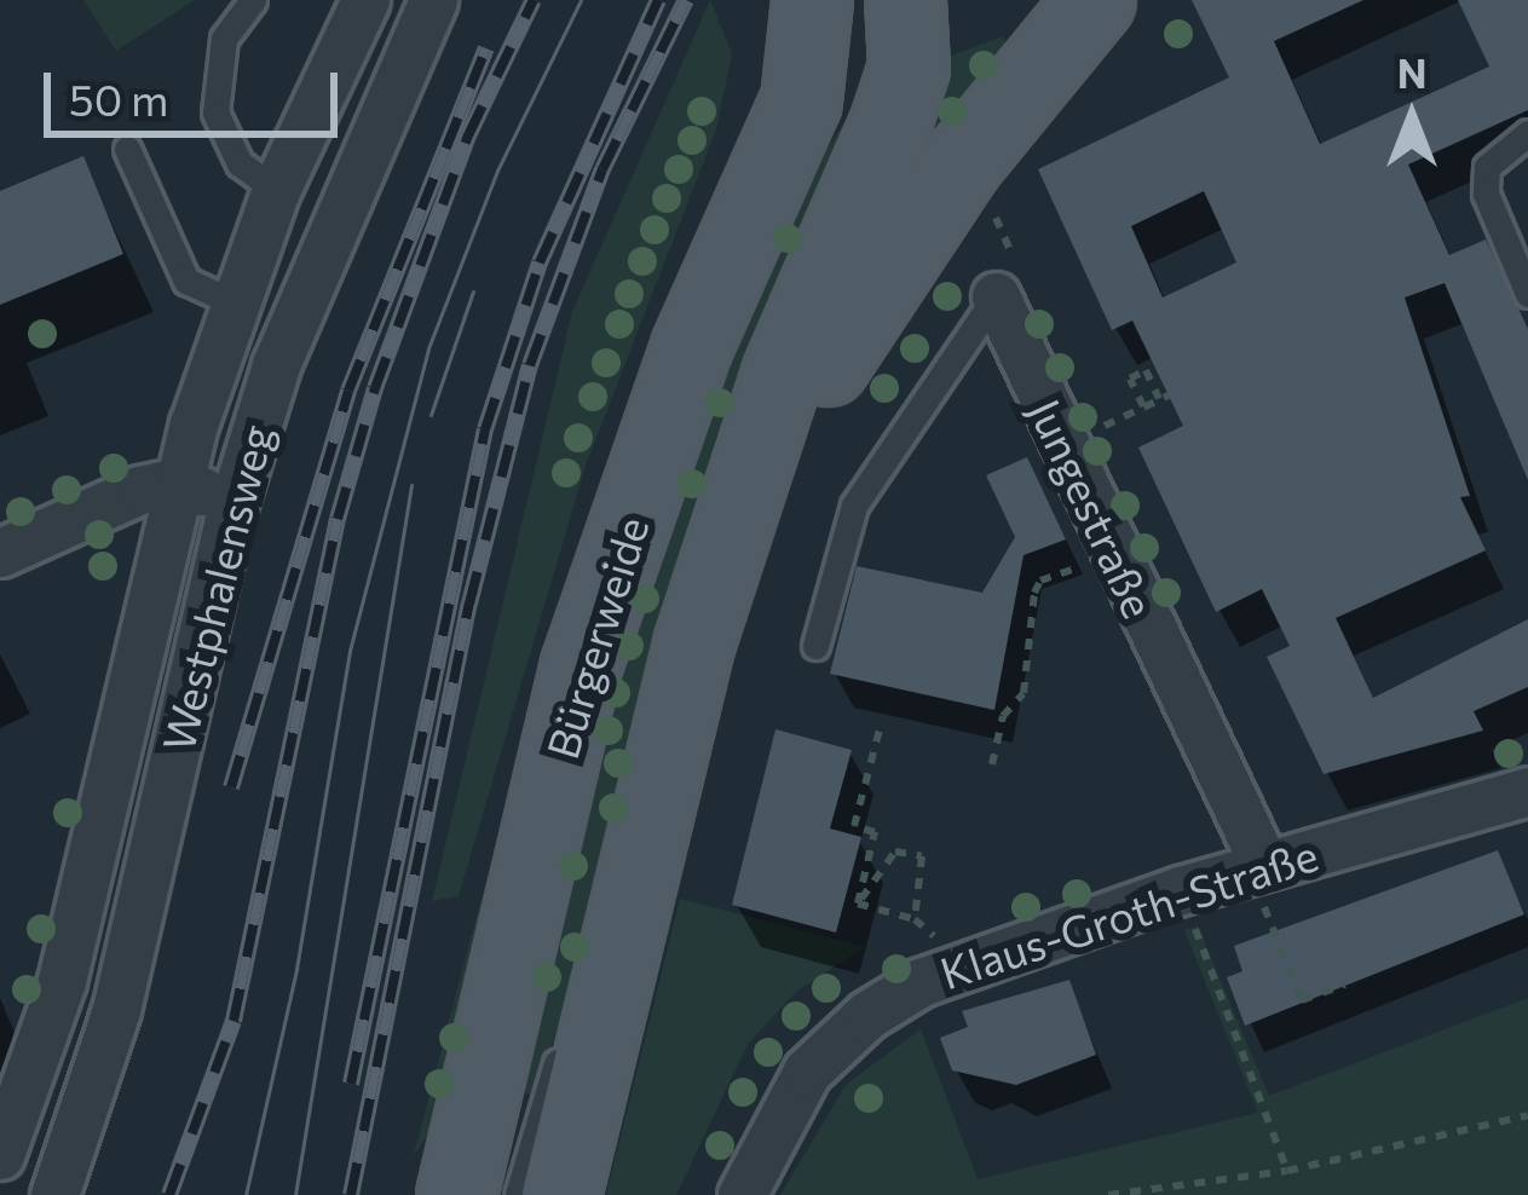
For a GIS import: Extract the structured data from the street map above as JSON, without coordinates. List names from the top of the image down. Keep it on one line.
{"streets":{"main road":["Bürgerweide"],"street":["Jungestraße","Westphalensweg","Klaus-Groth-Straße"]},"crossings":[["Jungestraße","Klaus-Groth-Straße"]],"scale_bar":"50 m","north":"top"}
